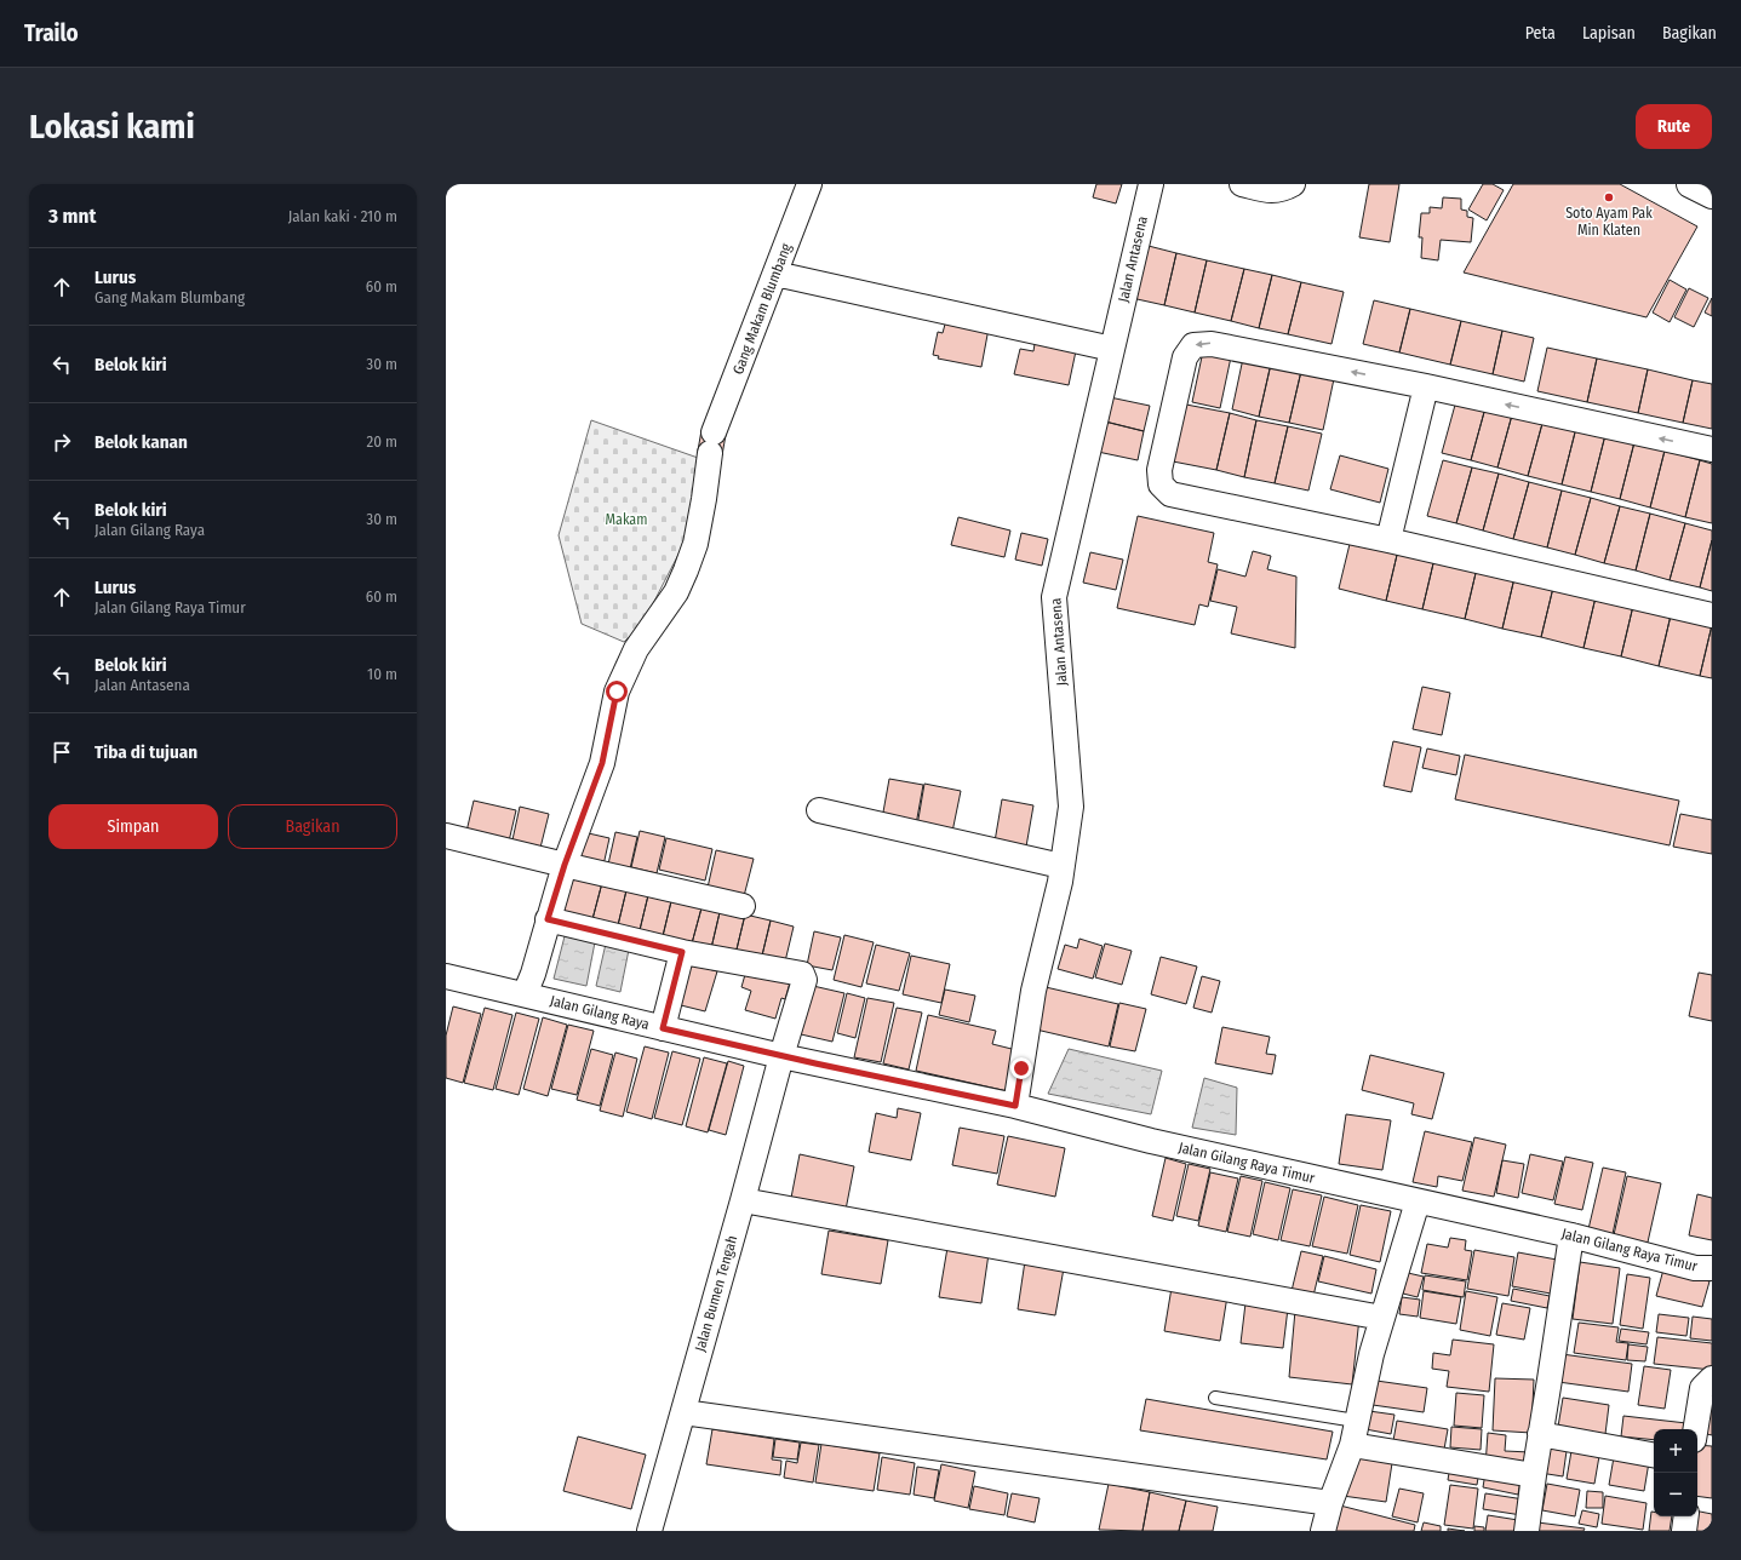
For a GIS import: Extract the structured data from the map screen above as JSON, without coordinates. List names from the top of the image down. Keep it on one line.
{"streets":{"street":["Jalan Antasena","Gang Makam Blumbang","Jalan Gilang Raya","Jalan Gilang Raya Timur","Jalan Bumen Tengah"]},"crossings":[["Jalan Antasena","Jalan Gilang Raya Timur"],["Gang Makam Blumbang","Jalan Gilang Raya"],["Jalan Gilang Raya","Jalan Gilang Raya Timur"],["Jalan Gilang Raya","Jalan Bumen Tengah"],["Jalan Gilang Raya Timur","Jalan Bumen Tengah"]],"parks":["Makam"],"places":["Soto Ayam Pak Min Klaten"],"page":{"header":"Trailo","nav":["Peta","Lapisan","Bagikan"],"buttons":["Rute",["Simpan","Bagikan"]],"title":"Lokasi kami","heading":["3 mnt","Jalan kaki · 210 m"],"list":[["Lurus","Gang Makam Blumbang","60 m"],["Belok kiri","30 m"],["Belok kanan","20 m"],["Belok kiri","Jalan Gilang Raya","30 m"],["Lurus","Jalan Gilang Raya Timur","60 m"],["Belok kiri","Jalan Antasena","10 m"],"Tiba di tujuan"],"map_buttons":["+","−"]}}
